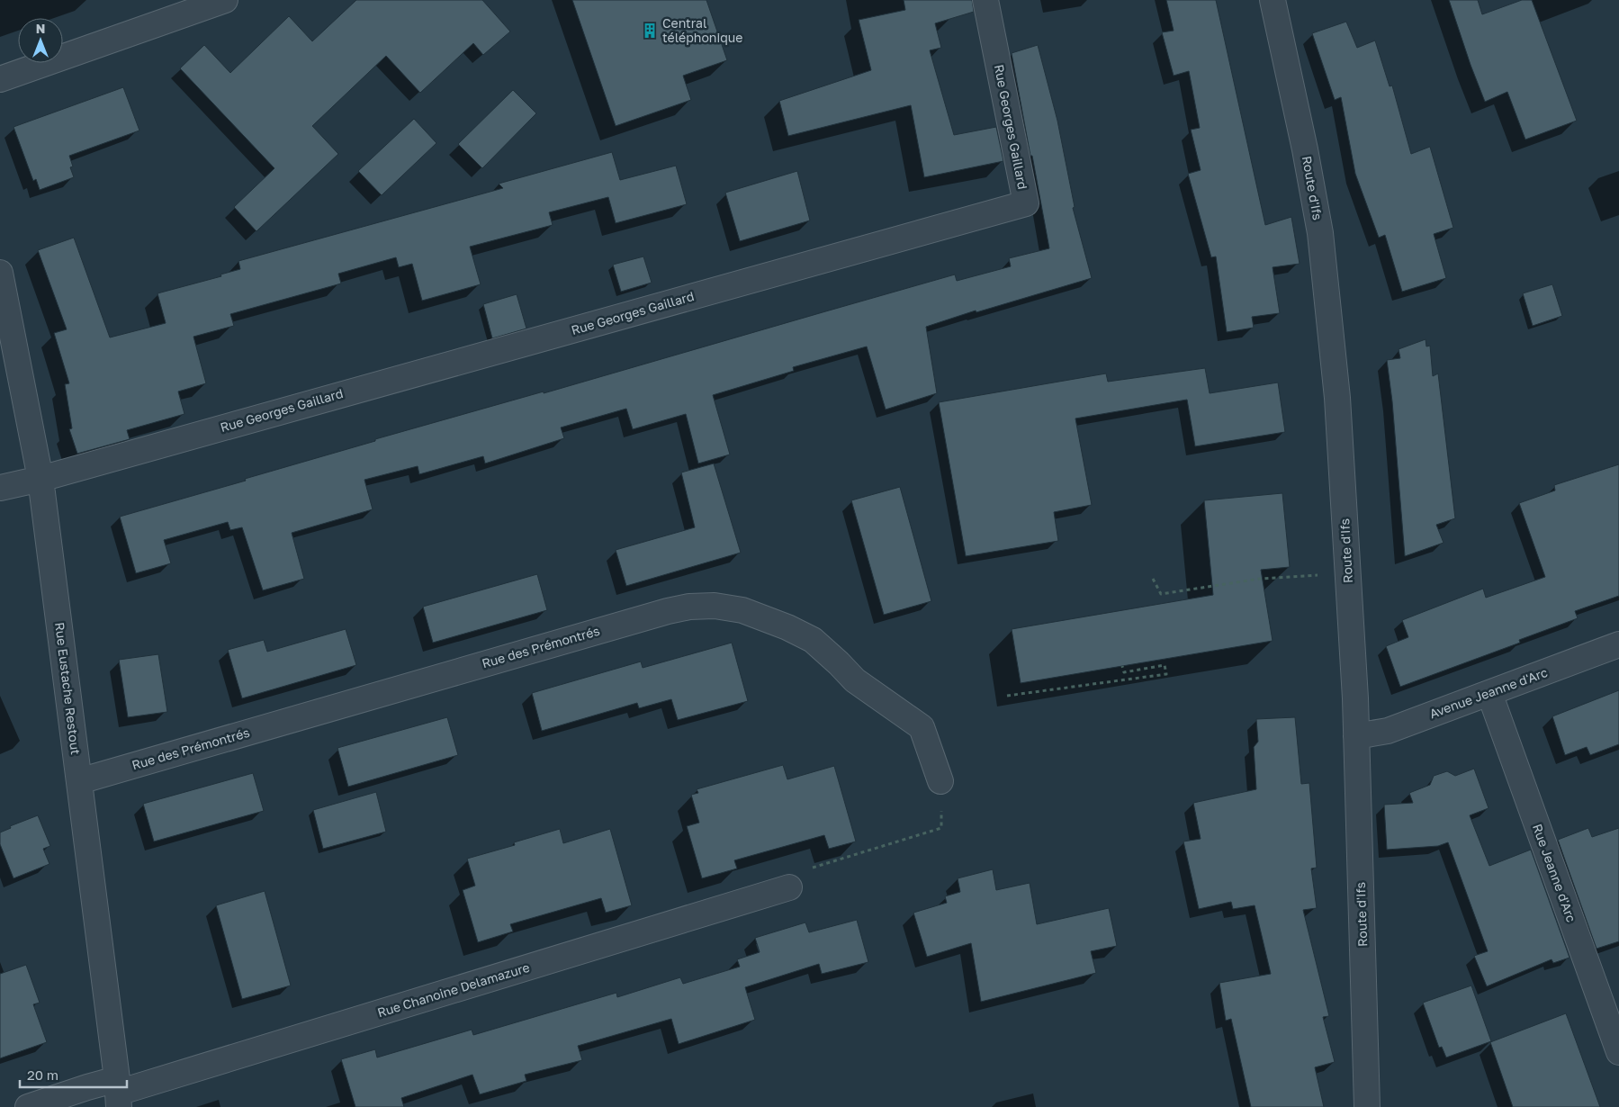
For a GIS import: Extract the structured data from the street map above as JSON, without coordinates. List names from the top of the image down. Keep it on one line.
{"streets":{"street":["Rue Georges Gaillard","Route d'Ifs","Rue des Prémontrés","Rue Eustache Restout","Avenue Jeanne d'Arc","Rue Jeanne d'Arc","Rue Chanoine Delamazure"]},"crossings":[["Rue Georges Gaillard","Rue Eustache Restout"],["Route d'Ifs","Avenue Jeanne d'Arc"],["Rue des Prémontrés","Rue Eustache Restout"],["Rue Eustache Restout","Rue Chanoine Delamazure"],["Avenue Jeanne d'Arc","Rue Jeanne d'Arc"]],"places":{"building":["Central téléphonique"]},"scale_bar":"20 m","north":"top"}
